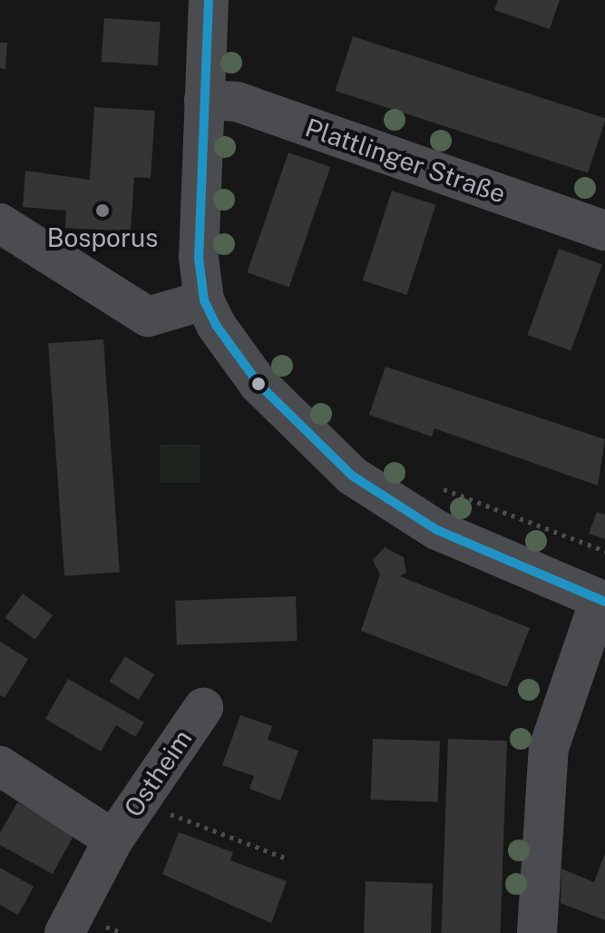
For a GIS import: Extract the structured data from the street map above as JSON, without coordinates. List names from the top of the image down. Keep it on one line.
{"streets":{"street":["Plattlinger Straße","Ostheim"]},"places":["Bosporus"]}
